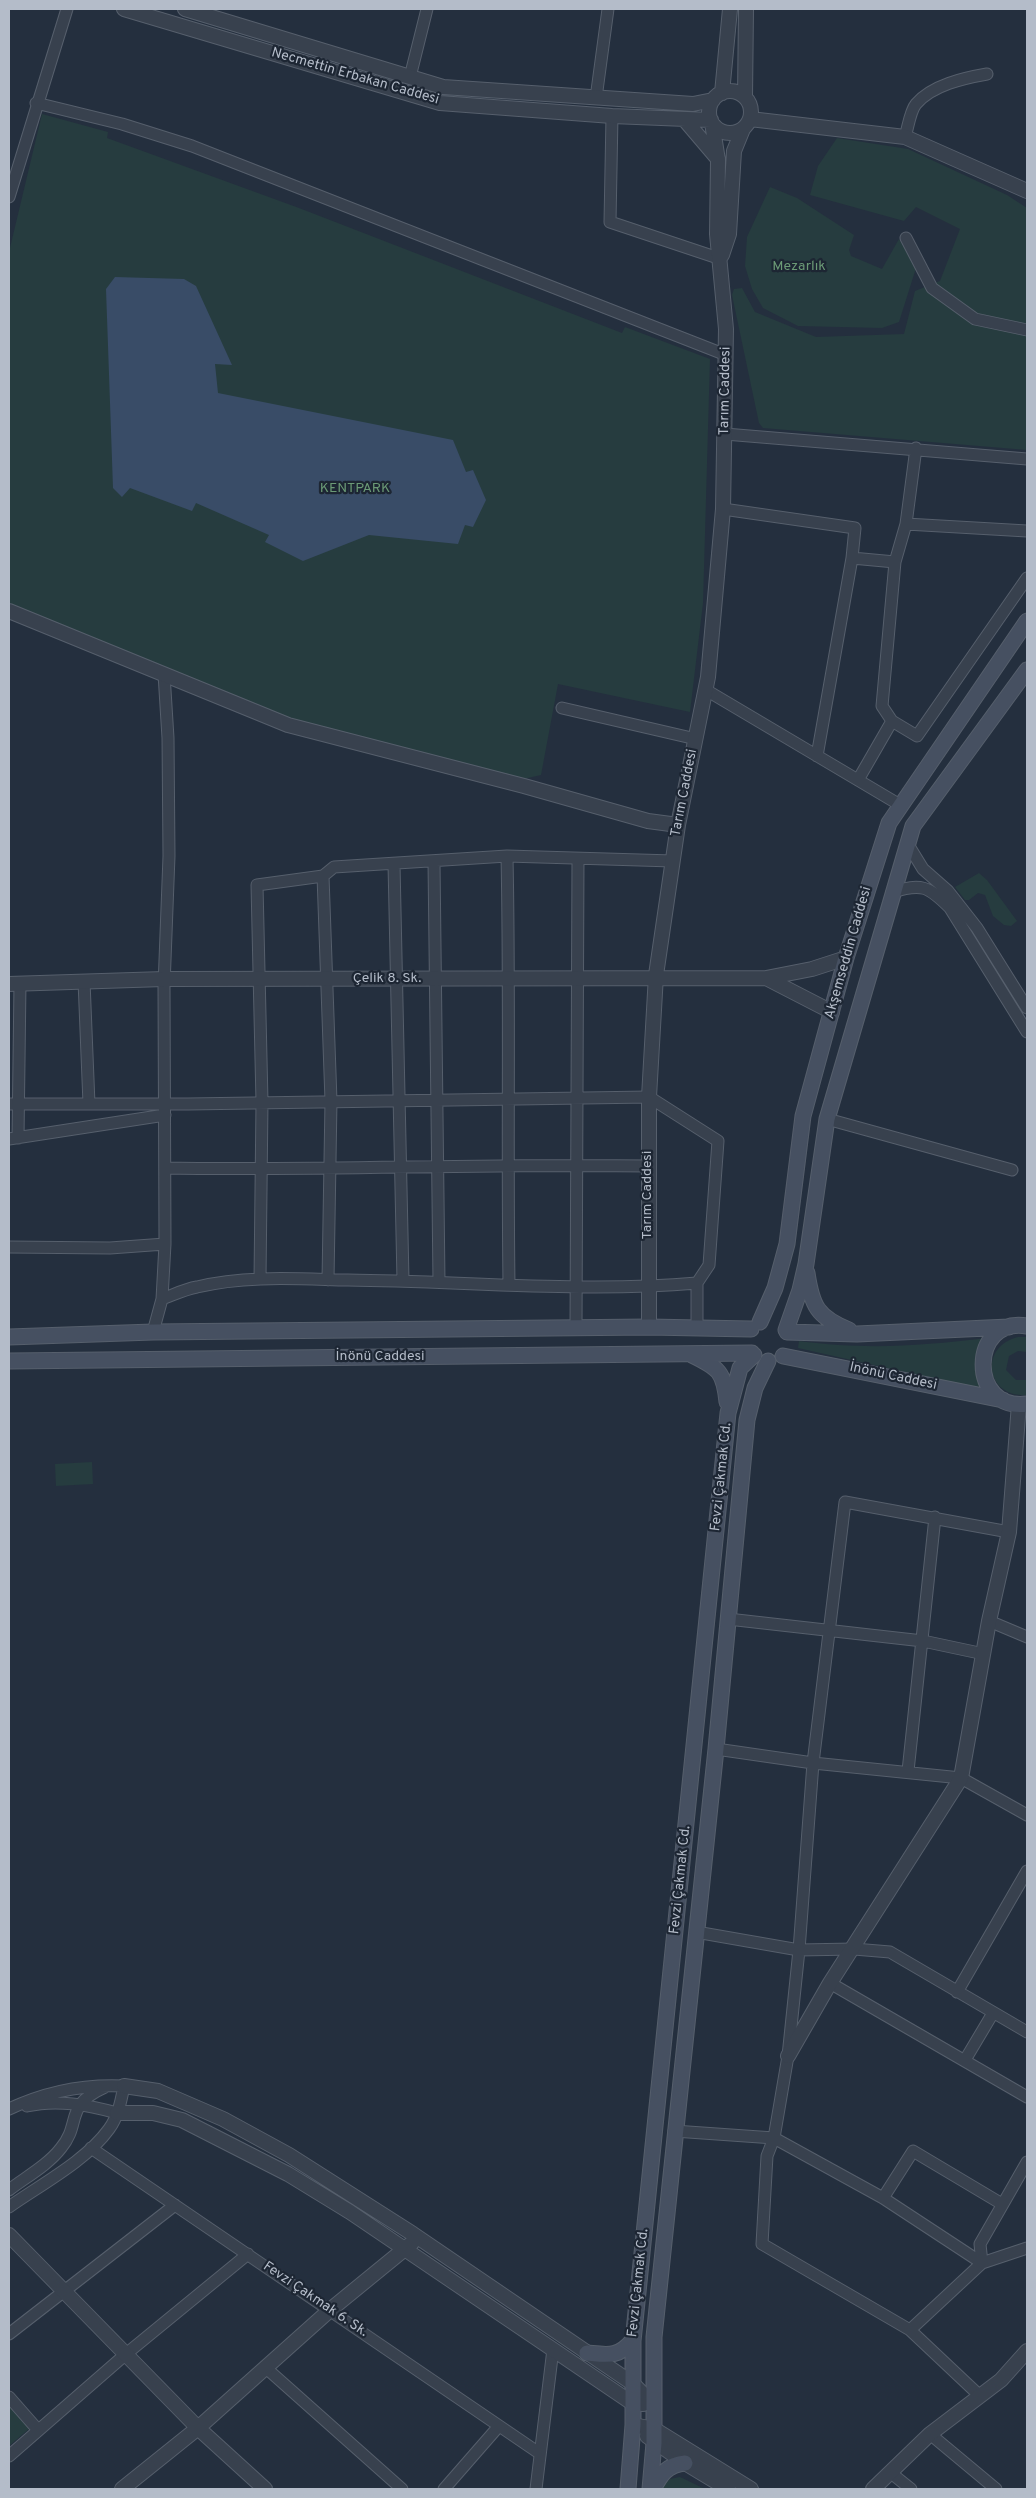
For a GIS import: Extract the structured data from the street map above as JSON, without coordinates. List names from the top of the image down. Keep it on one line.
{"streets":{"main road":["Akşemseddin Caddesi","İnönü Caddesi","Fevzi Çakmak Cd."],"street":["Necmettin Erbakan Caddesi","Tarım Caddesi","Çelik 8. Sk.","Fevzi Çakmak 6. Sk."]},"crossings":[["Necmettin Erbakan Caddesi","Tarım Caddesi"],["Tarım Caddesi","Çelik 8. Sk."],["Tarım Caddesi","İnönü Caddesi"],["Akşemseddin Caddesi","Çelik 8. Sk."],["Akşemseddin Caddesi","İnönü Caddesi"],["Akşemseddin Caddesi","Fevzi Çakmak Cd."],["İnönü Caddesi","Fevzi Çakmak Cd."]],"parks":["Mezarlık","KENTPARK"]}
